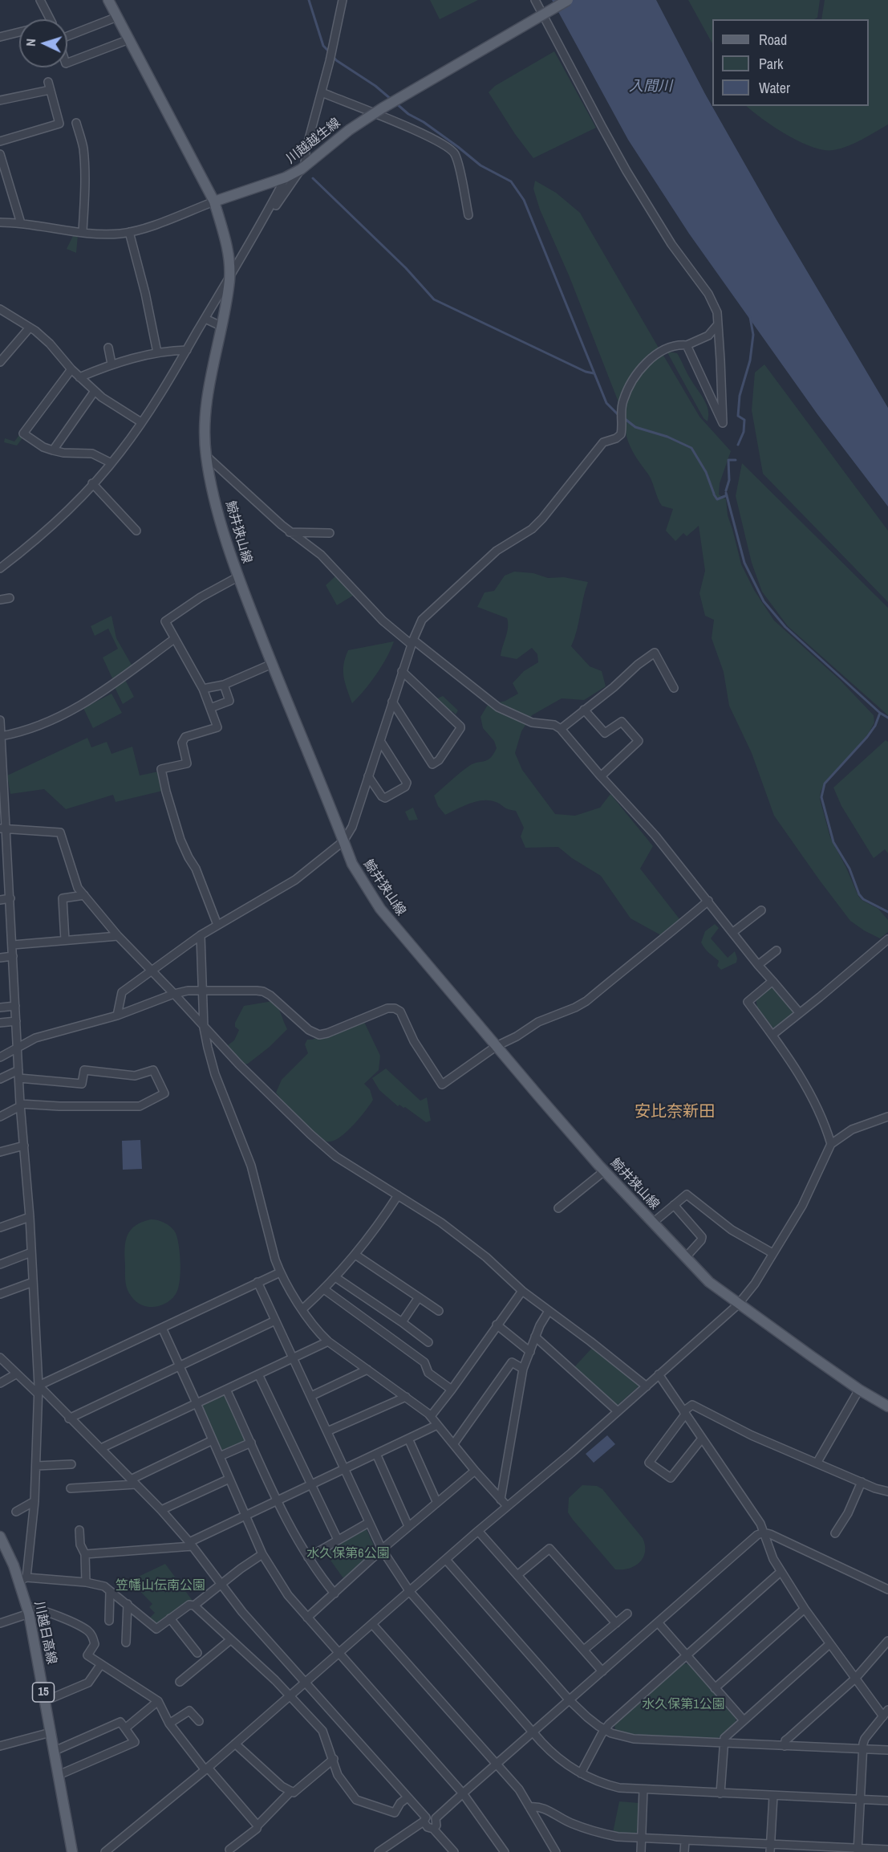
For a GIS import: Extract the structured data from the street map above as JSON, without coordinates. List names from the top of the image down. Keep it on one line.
{"streets":{"main road":["川越越生線","鯨井狭山線","川越日高線","15"]},"crossings":[["川越越生線","鯨井狭山線"]],"districts":["安比奈新田"],"water":["入間川"],"parks":["水久保第6公園","笠幡山伝南公園","水久保第1公園"],"legend":["Road","Park","Water"],"north":"left"}
